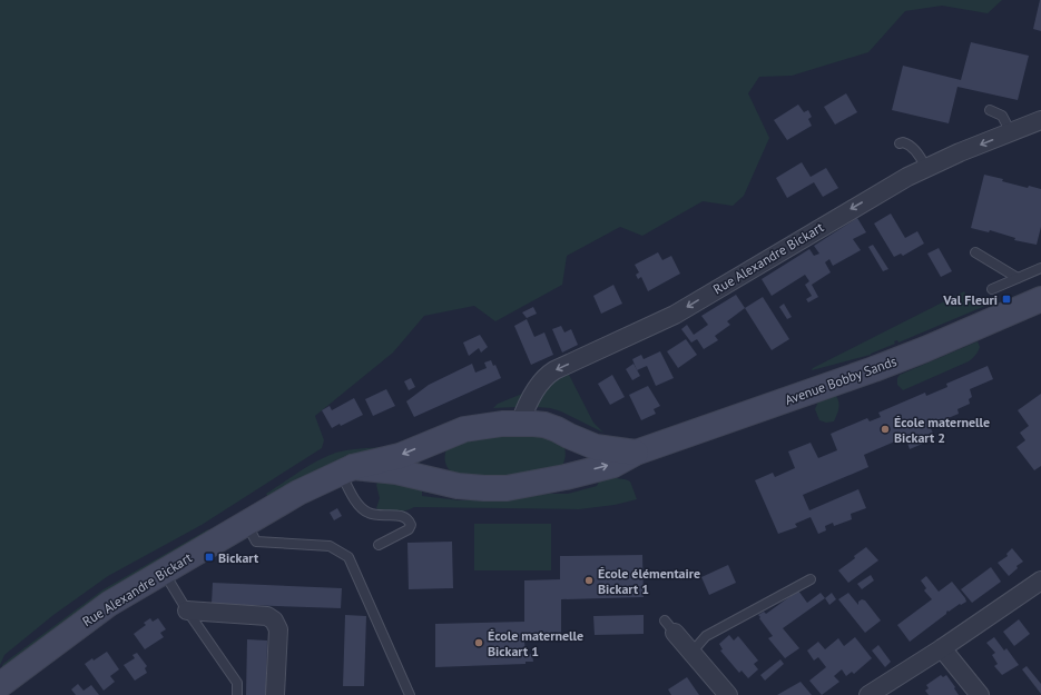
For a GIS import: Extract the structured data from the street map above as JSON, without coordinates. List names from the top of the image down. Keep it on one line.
{"streets":{"main road":["Rue Alexandre Bickart","Avenue Bobby Sands"]},"crossings":[["Rue Alexandre Bickart","Avenue Bobby Sands"]],"one_way":["Rue Alexandre Bickart"],"places":{"transit":["Val Fleuri","Bickart"],"other":["École maternelle Bickart 2","École élémentaire Bickart 1","École maternelle Bickart 1"]}}
